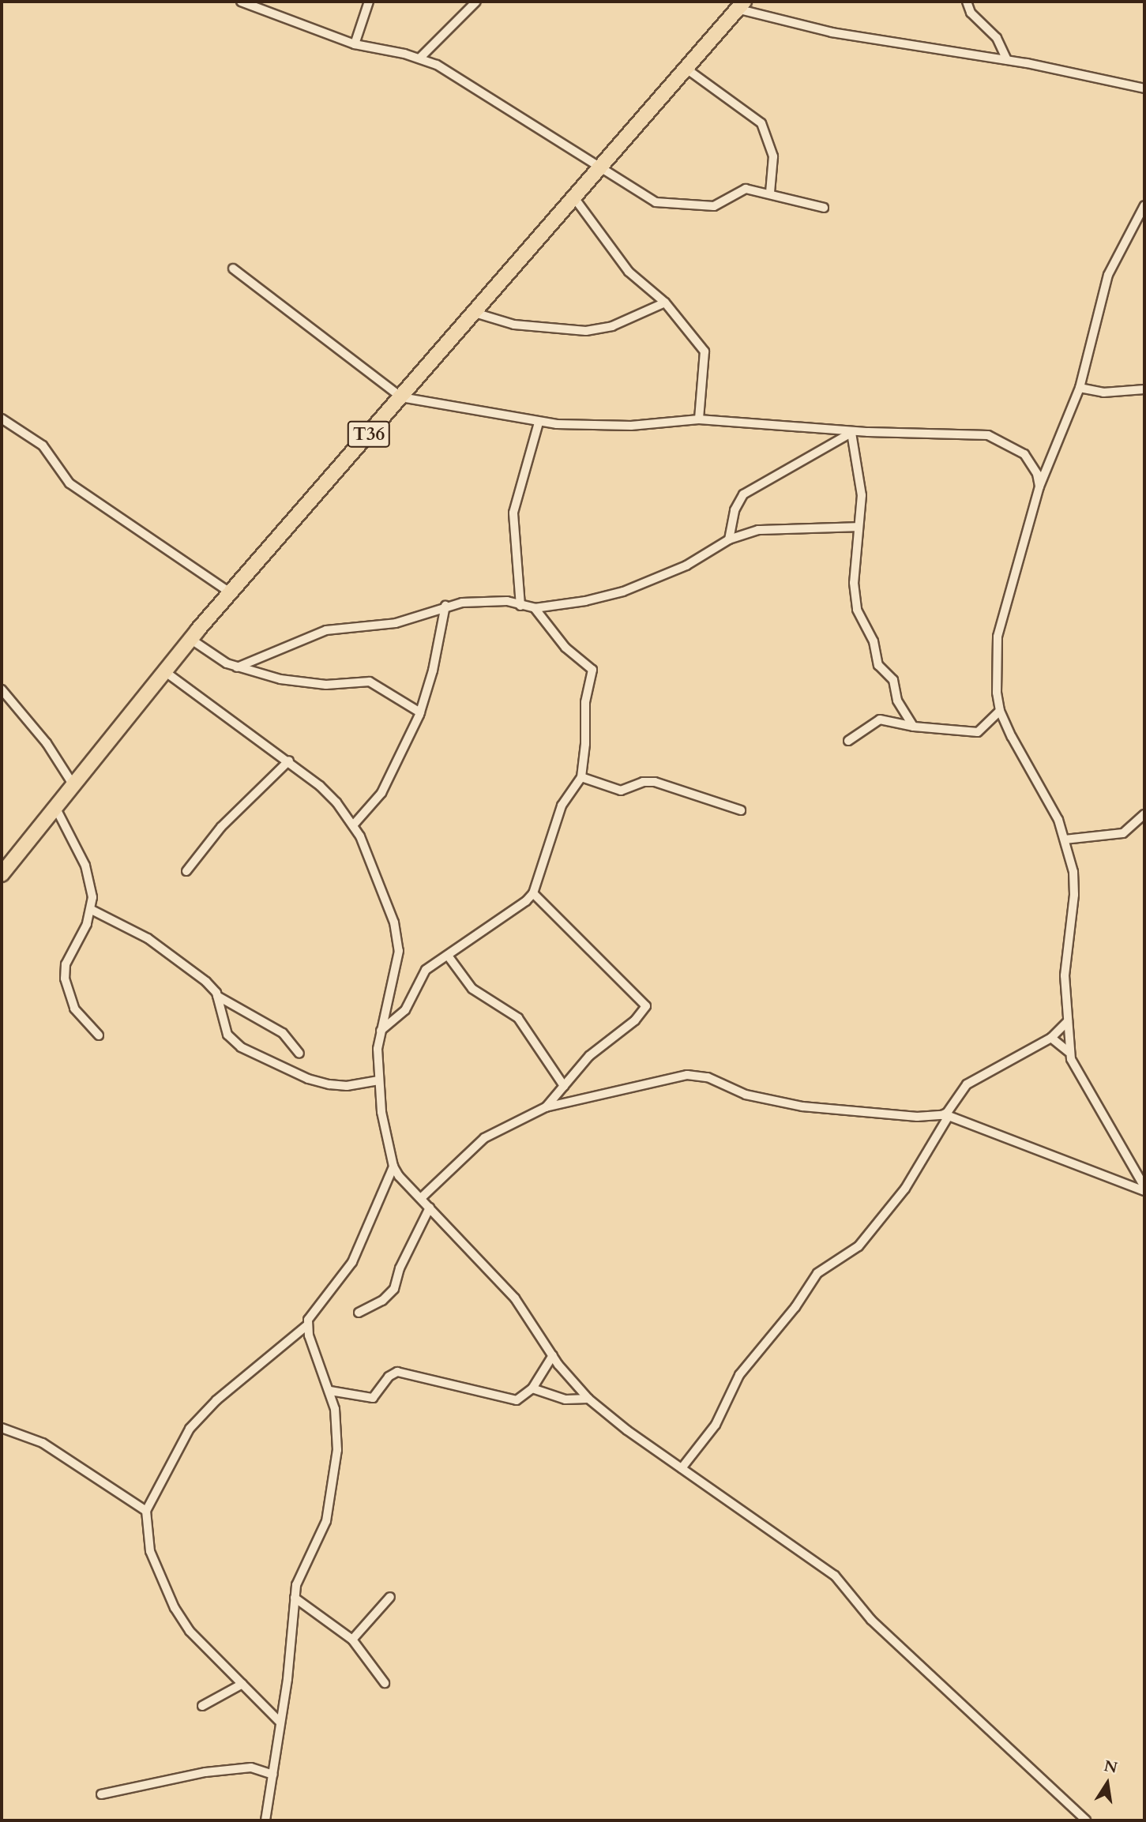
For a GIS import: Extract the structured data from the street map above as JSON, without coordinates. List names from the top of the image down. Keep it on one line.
{"streets":{"highway":["T36"]},"north":"top"}
